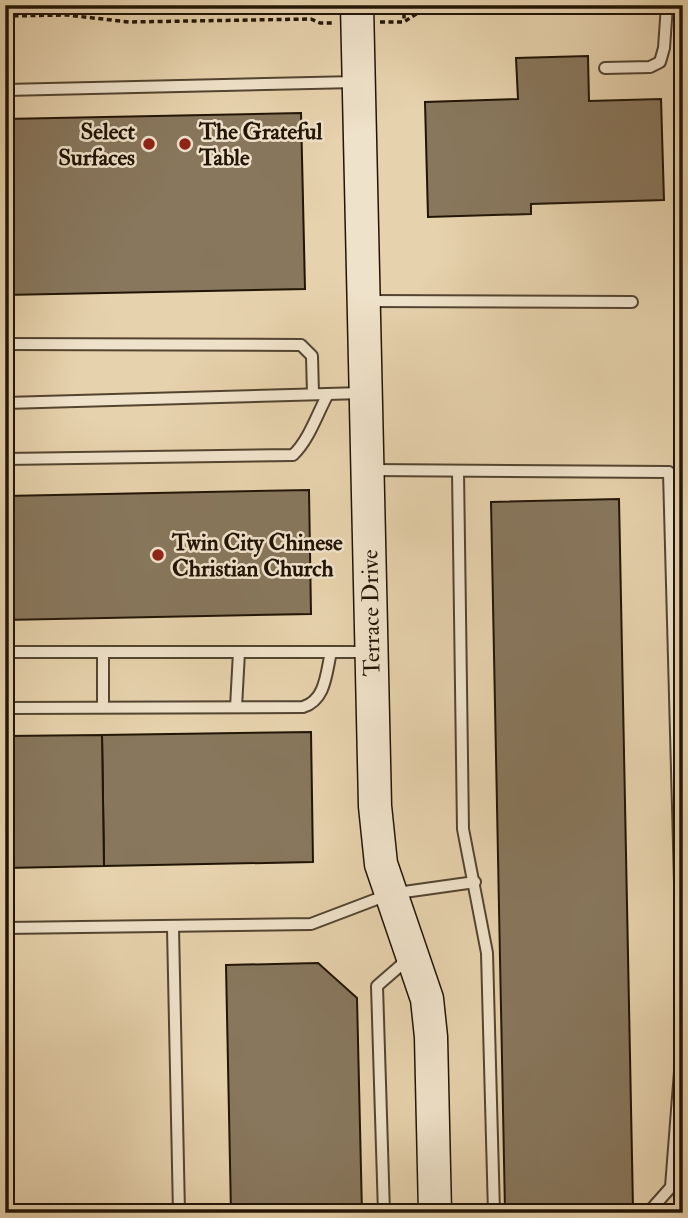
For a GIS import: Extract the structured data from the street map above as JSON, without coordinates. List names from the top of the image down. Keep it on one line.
{"streets":{"street":["Terrace Drive"]},"places":["Select Surfaces","The Grateful Table","Twin City Chinese Christian Church"]}
